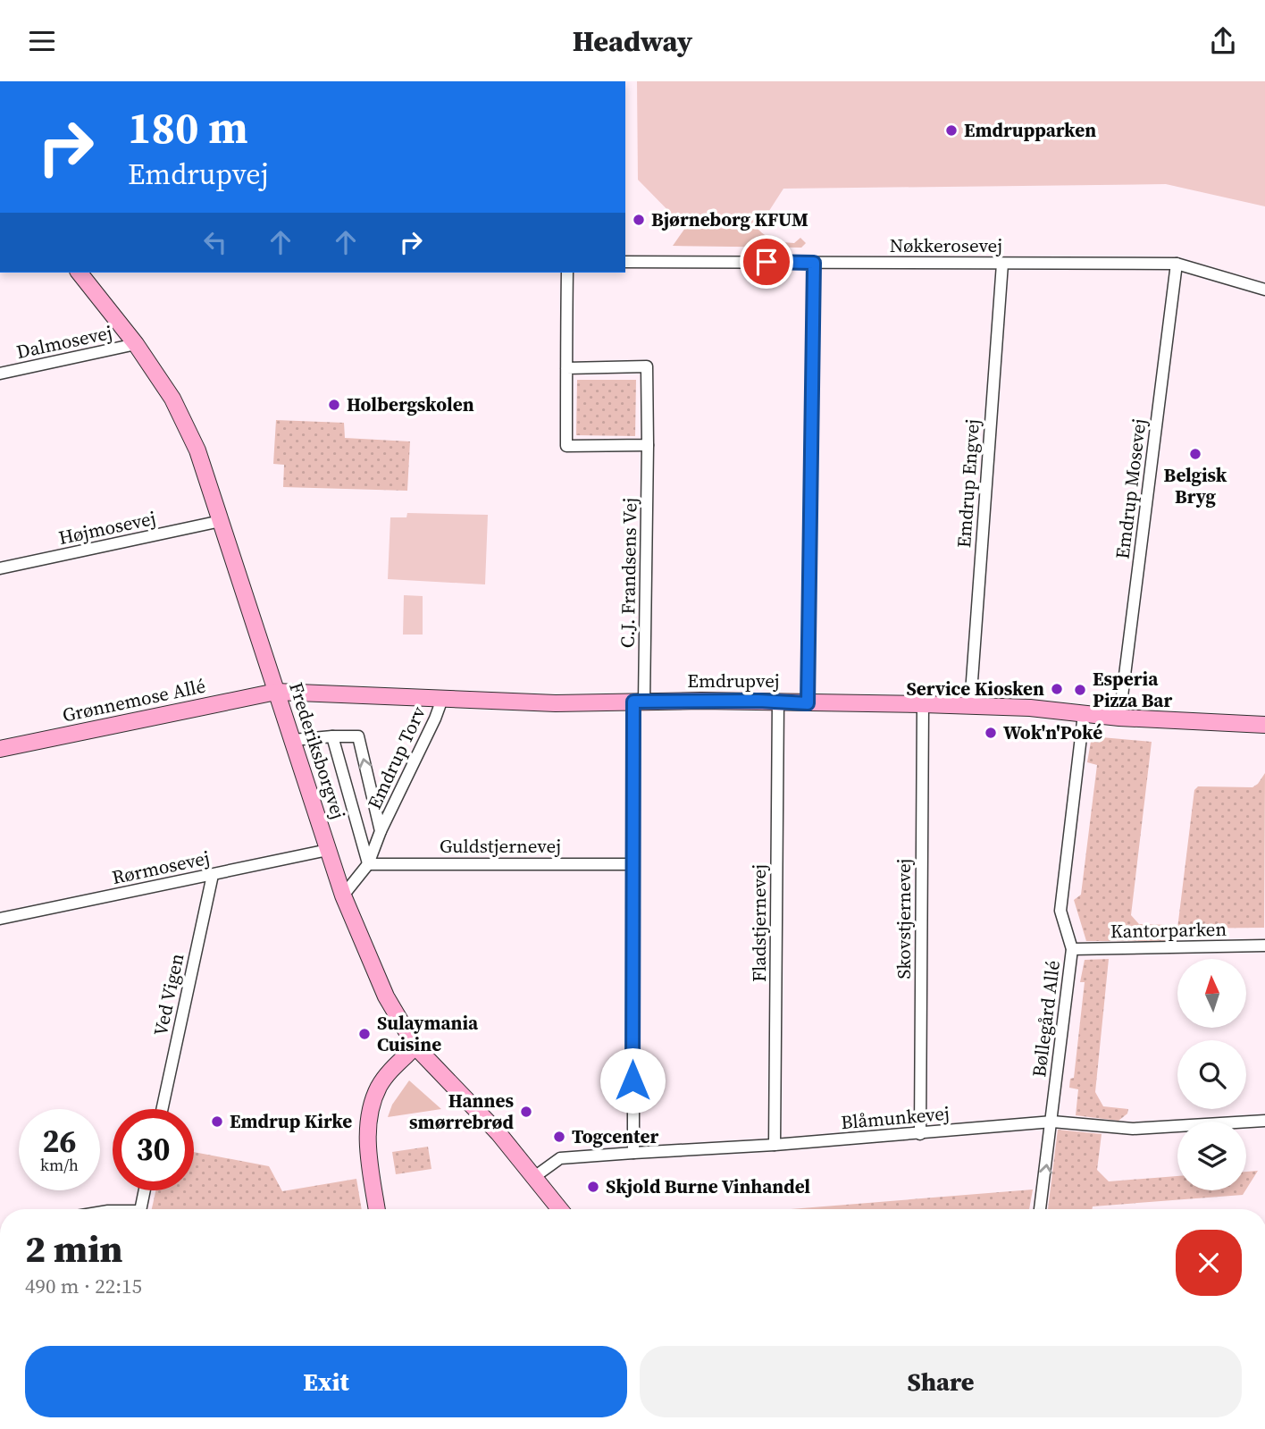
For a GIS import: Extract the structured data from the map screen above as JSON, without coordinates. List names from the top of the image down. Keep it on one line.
{"streets":{"street":["Nøkkerosevej","Dalmosevej","Emdrup Engvej","Emdrup Mosevej","Højmosevej","C.J. Frandsens Vej","Emdrupvej","Grønnemose Allé","Frederiksborgvej","Emdrup Torv","Guldstjernevej","Rørmosevej","Skovstjernevej","Fladstjernevej","Kantorparken","Ved Vigen","Bøllegård Allé","Blåmunkevej"]},"crossings":[["Nøkkerosevej","Emdrup Engvej"],["Nøkkerosevej","Emdrup Mosevej"],["Dalmosevej","Frederiksborgvej"],["Emdrup Engvej","Emdrupvej"],["Emdrup Mosevej","Emdrupvej"],["Højmosevej","Frederiksborgvej"],["C.J. Frandsens Vej","Emdrupvej"],["C.J. Frandsens Vej","Guldstjernevej"],["C.J. Frandsens Vej","Blåmunkevej"],["Emdrupvej","Grønnemose Allé"],["Emdrupvej","Frederiksborgvej"],["Emdrupvej","Emdrup Torv"],["Emdrupvej","Skovstjernevej"],["Emdrupvej","Fladstjernevej"],["Emdrupvej","Bøllegård Allé"],["Grønnemose Allé","Frederiksborgvej"],["Frederiksborgvej","Emdrup Torv"],["Frederiksborgvej","Rørmosevej"],["Frederiksborgvej","Blåmunkevej"],["Emdrup Torv","Guldstjernevej"],["Rørmosevej","Ved Vigen"],["Skovstjernevej","Blåmunkevej"],["Fladstjernevej","Blåmunkevej"],["Kantorparken","Bøllegård Allé"],["Bøllegård Allé","Blåmunkevej"]],"places":["Emdrupparken","Bjørneborg KFUM","Holbergskolen","Belgisk Bryg","Service Kiosken","Esperia Pizza Bar","Wok'n'Poké","Sulaymania Cuisine","Hannes smørrebrød","Emdrup Kirke","Togcenter","Skjold Burne Vinhandel"],"north":"top","page":{"header":"Headway","turn":["180 m","Emdrupvej"],"speed":"26 km/h","limit":"30","heading":["2 min","490 m · 22:15"],"buttons":["Exit","Share"]}}
